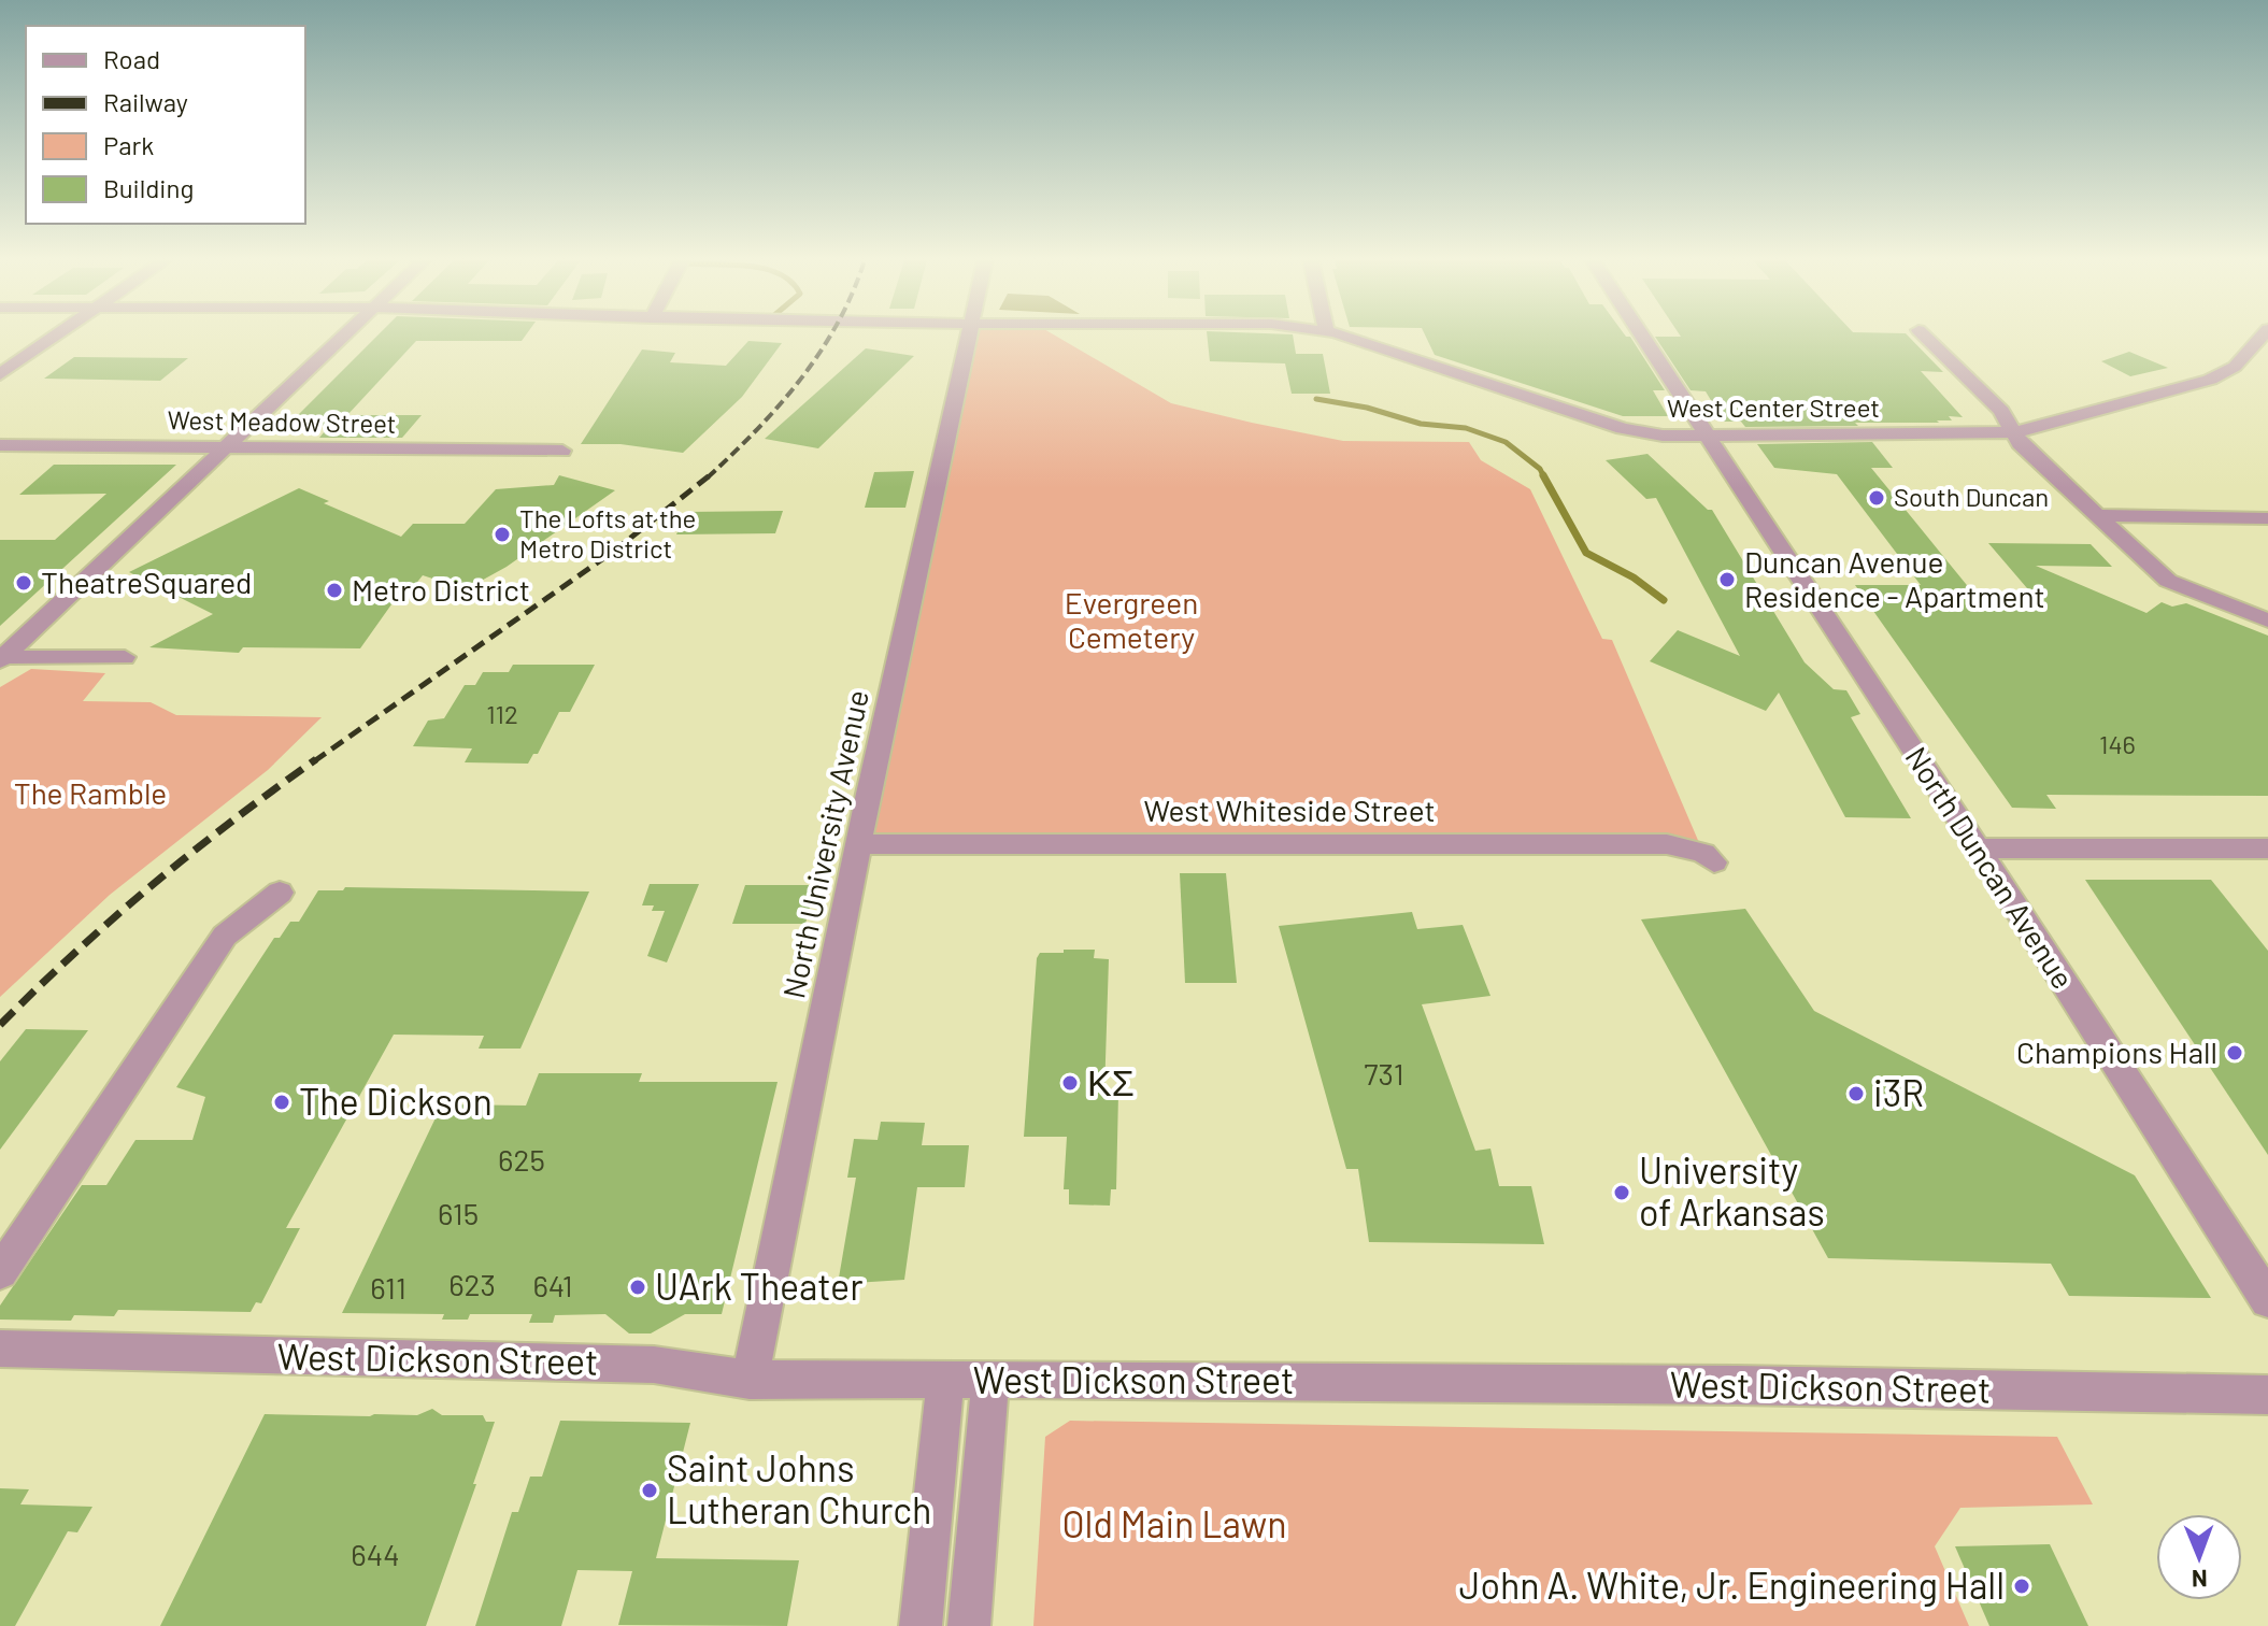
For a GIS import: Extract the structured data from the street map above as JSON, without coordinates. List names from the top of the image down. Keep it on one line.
{"streets":{"street":["West Center Street","West Meadow Street","West Whiteside Street","North University Avenue","North Duncan Avenue","West Dickson Street"]},"crossings":[["West Center Street","North Duncan Avenue"],["West Whiteside Street","North University Avenue"],["North University Avenue","West Dickson Street"]],"parks":["Evergreen Cemetery","The Ramble","Old Main Lawn"],"places":["South Duncan","The Lofts at the Metro District","Duncan Avenue Residence - Apartment","TheatreSquared","Metro District","Champions Hall","ΚΣ","i3R","The Dickson","University of Arkansas","UArk Theater","Saint Johns Lutheran Church","John A. White, Jr. Engineering Hall"],"house_numbers":["112","146","731","625","615","623","641","611","644"],"legend":["Road","Railway","Park","Building"],"north":"bottom"}
